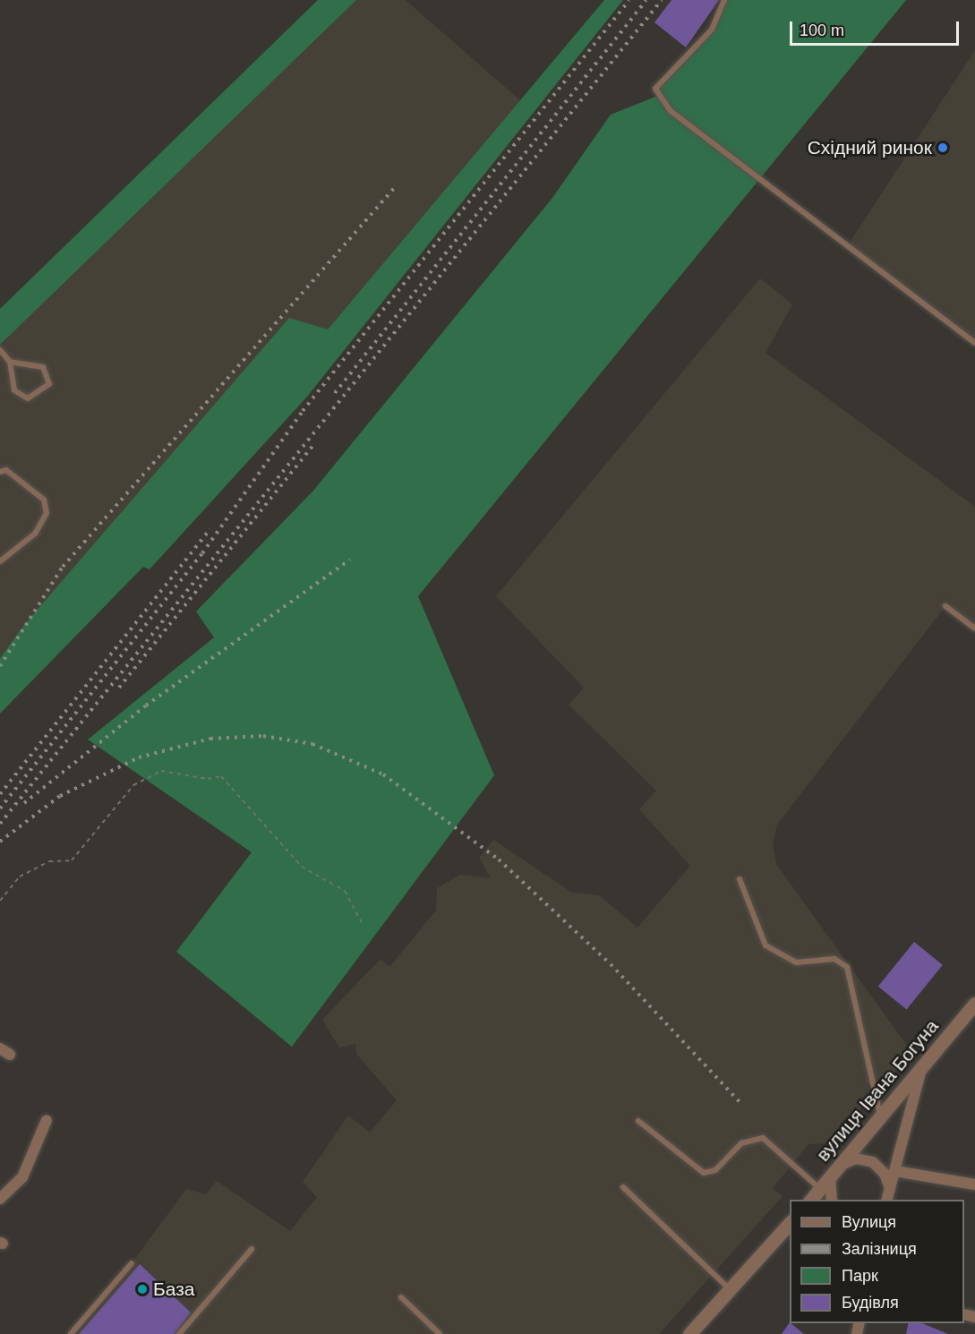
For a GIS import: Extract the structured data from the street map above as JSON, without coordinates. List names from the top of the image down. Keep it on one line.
{"streets":{"street":["вулиця Івана Богуна"]},"places":["Східний ринок","База"],"legend":["Вулиця","Залізниця","Парк","Будівля"],"scale_bar":"100 m"}
